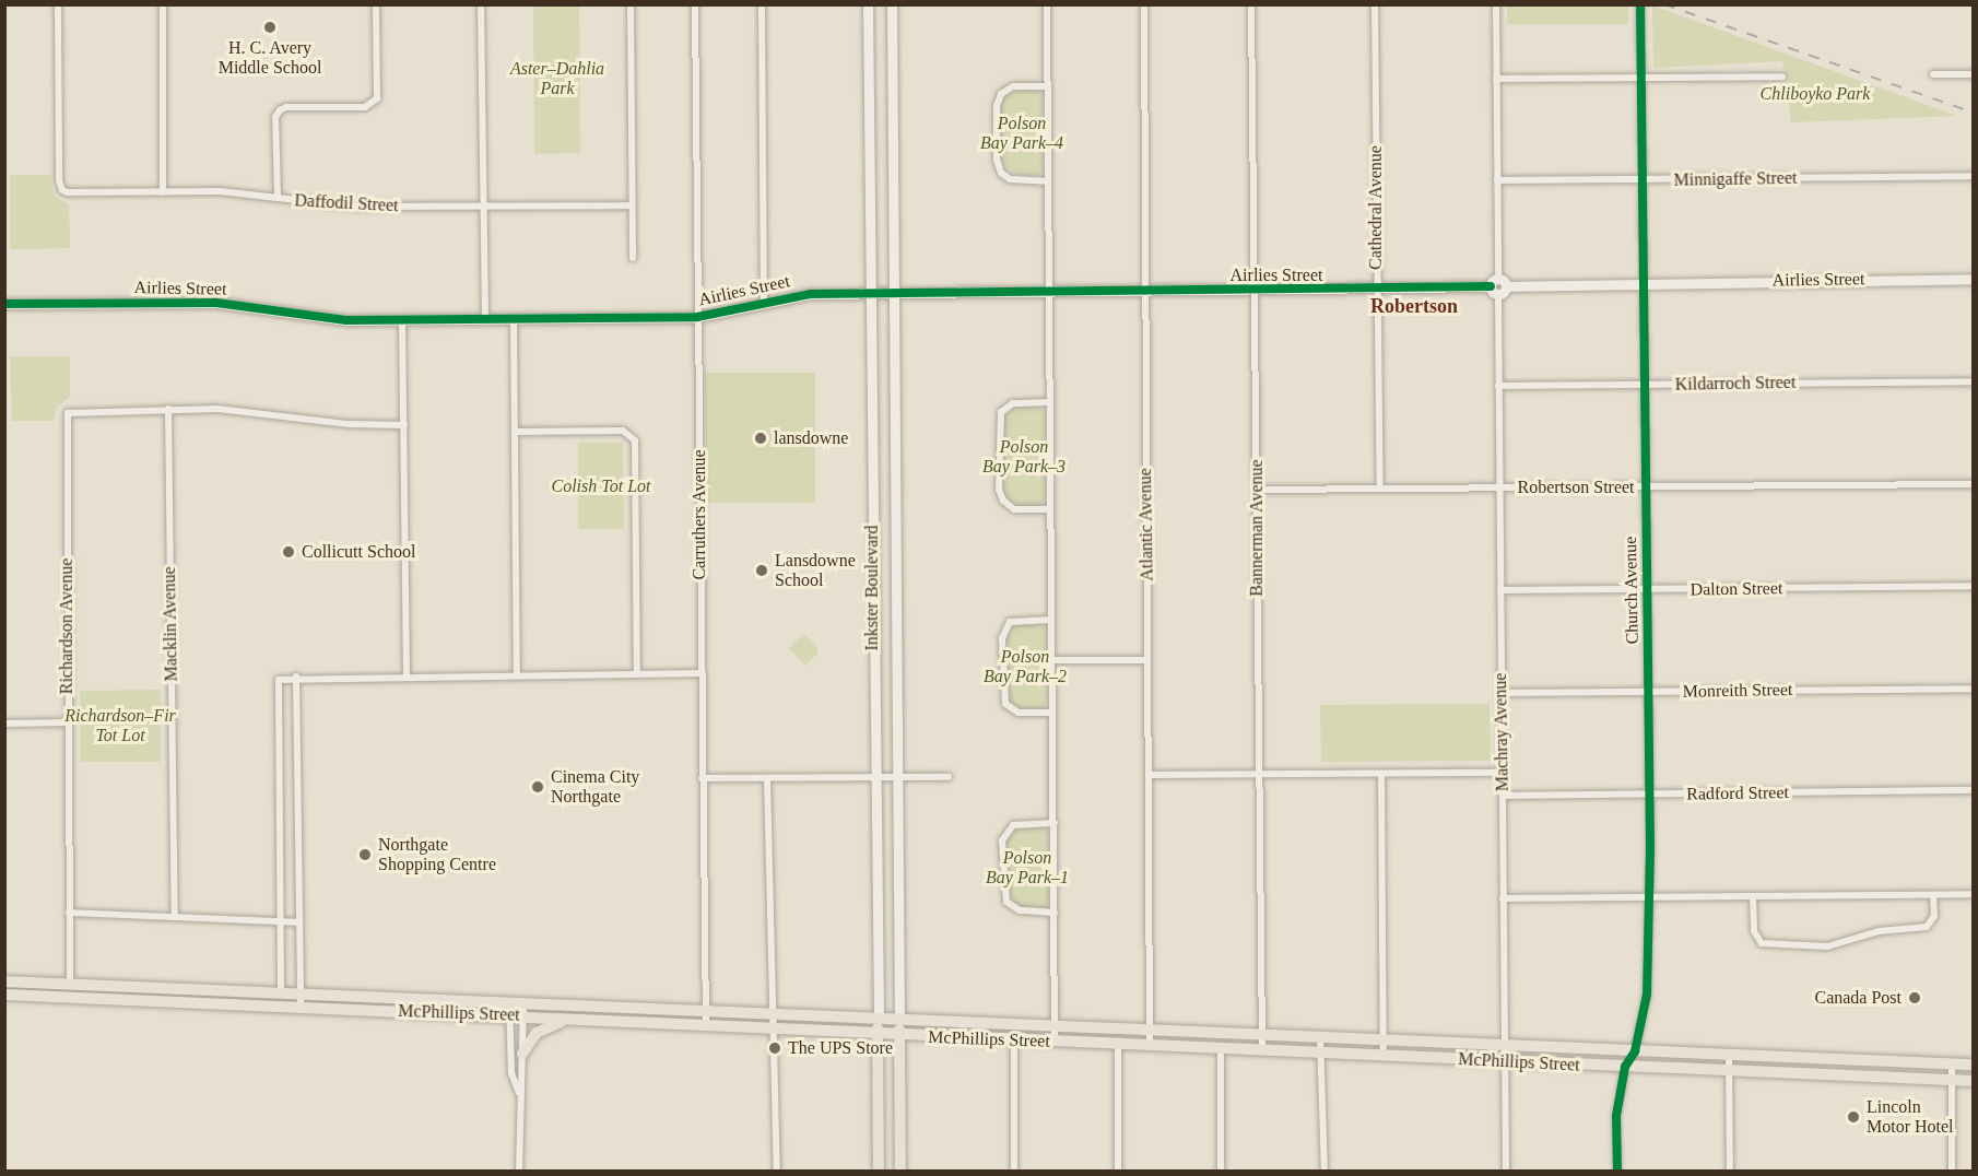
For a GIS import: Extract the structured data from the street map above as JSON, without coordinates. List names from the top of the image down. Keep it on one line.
{"streets":{"main road":["Airlies Street","Inkster Boulevard","McPhillips Street"],"street":["Minnigaffe Street","Daffodil Street","Cathedral Avenue","Kildarroch Street","Robertson Street","Carruthers Avenue","Atlantic Avenue","Bannerman Avenue","Dalton Street","Church Avenue","Macklin Avenue","Richardson Avenue","Monreith Street","Machray Avenue","Radford Street"]},"crossings":[["Minnigaffe Street","Church Avenue"],["Minnigaffe Street","Machray Avenue"],["Cathedral Avenue","Airlies Street"],["Cathedral Avenue","Robertson Street"],["Airlies Street","Carruthers Avenue"],["Airlies Street","Atlantic Avenue"],["Airlies Street","Bannerman Avenue"],["Airlies Street","Inkster Boulevard"],["Airlies Street","Church Avenue"],["Airlies Street","Machray Avenue"],["Kildarroch Street","Church Avenue"],["Kildarroch Street","Machray Avenue"],["Robertson Street","Bannerman Avenue"],["Robertson Street","Church Avenue"],["Robertson Street","Machray Avenue"],["Carruthers Avenue","McPhillips Street"],["Atlantic Avenue","McPhillips Street"],["Bannerman Avenue","McPhillips Street"],["Inkster Boulevard","McPhillips Street"],["Dalton Street","Church Avenue"],["Dalton Street","Machray Avenue"],["Church Avenue","Monreith Street"],["Church Avenue","Radford Street"],["Church Avenue","McPhillips Street"],["Macklin Avenue","Richardson Avenue"],["Richardson Avenue","McPhillips Street"],["Monreith Street","Machray Avenue"],["Machray Avenue","Radford Street"],["Machray Avenue","McPhillips Street"]],"districts":["Robertson"],"parks":["Aster–Dahlia Park","Chliboyko Park","Polson Bay Park–4","Polson Bay Park–3","Colish Tot Lot","Polson Bay Park–2","Richardson–Fir Tot Lot","Polson Bay Park–1"],"places":["H. C. Avery Middle School","lansdowne","Collicutt School","Lansdowne School","Cinema City Northgate","Northgate Shopping Centre","Canada Post","The UPS Store","Lincoln Motor Hotel"]}
